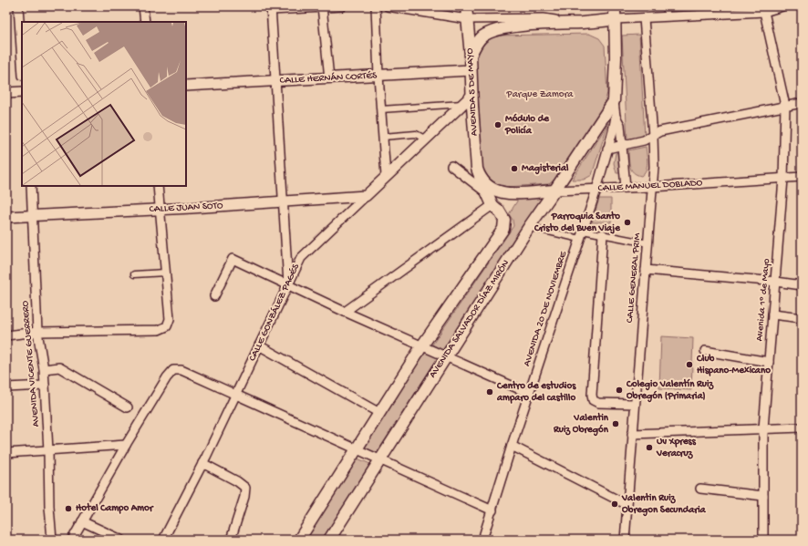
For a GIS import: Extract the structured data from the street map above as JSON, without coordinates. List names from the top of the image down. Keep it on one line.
{"streets":{"main road":["AVENIDA 5 DE MAYO","CALLE MANUEL DOBLADO","AVENIDA SALVADOR DÍAZ MIRÓN"],"street":["CALLE HERNÁN CORTÉS","CALLE JUAN SOTO","CALLE GENERAL PRIM","Avenida 1º de Mayo","AVENIDA 20 DE NOVIEMBRE","CALLE GONZÁLEZ PAGÉS","AVENIDA VICENTE GUERRERO"]},"crossings":[["CALLE HERNÁN CORTÉS","AVENIDA 5 DE MAYO"],["AVENIDA 5 DE MAYO","CALLE MANUEL DOBLADO"],["AVENIDA 5 DE MAYO","CALLE GONZÁLEZ PAGÉS"],["CALLE MANUEL DOBLADO","CALLE GENERAL PRIM"],["CALLE MANUEL DOBLADO","Avenida 1º de Mayo"],["CALLE MANUEL DOBLADO","AVENIDA 20 DE NOVIEMBRE"],["CALLE MANUEL DOBLADO","AVENIDA SALVADOR DÍAZ MIRÓN"],["CALLE JUAN SOTO","CALLE GONZÁLEZ PAGÉS"],["CALLE JUAN SOTO","AVENIDA VICENTE GUERRERO"]],"parks":["Parque Zamora"],"places":["Módulo de Policía","Magisterial","Parroquia Santo Cristo del Buen Viaje","Club Hispano-Mexicano","Colegio Valentín Ruiz Obregón (Primaria)","Centro de estudios amparo del castillo","Valentin Ruiz Obregón","Uv Xpress Veracruz","Valentin Ruiz Obregon Secundaria","Hotel Campo Amor"]}
